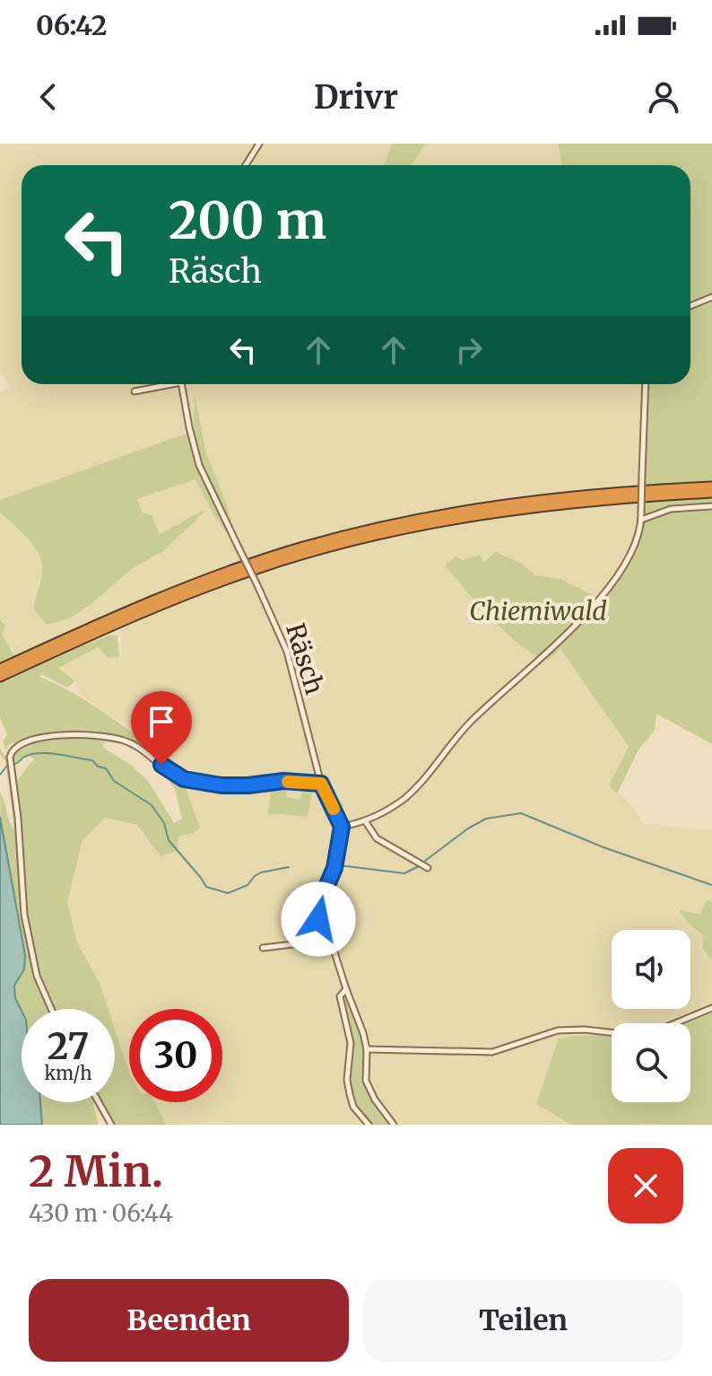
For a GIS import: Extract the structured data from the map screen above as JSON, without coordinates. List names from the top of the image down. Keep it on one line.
{"streets":{"street":["Räsch"]},"parks":["Chiemiwald"],"page":{"status":"06:42","header":"Drivr","turn":["200 m","Räsch"],"speed":"27 km/h","limit":"30","heading":["2 Min.","430 m · 06:44"],"buttons":["Beenden","Teilen"]}}
